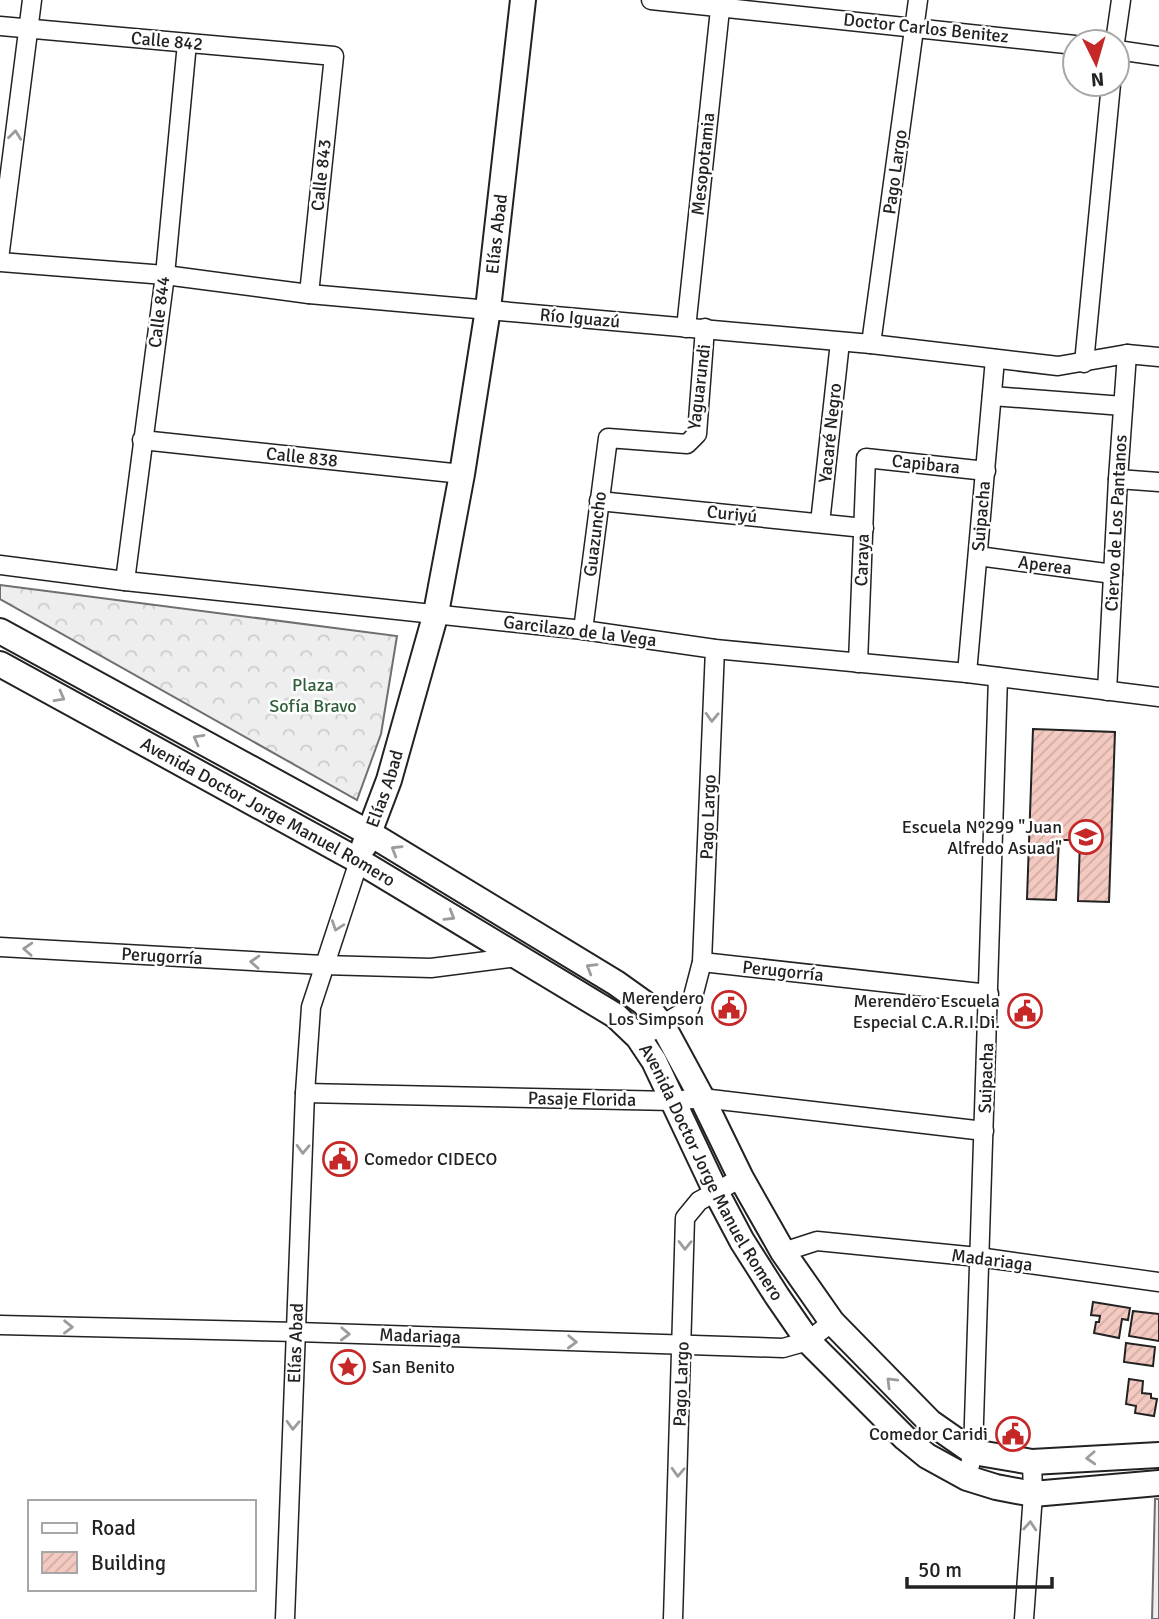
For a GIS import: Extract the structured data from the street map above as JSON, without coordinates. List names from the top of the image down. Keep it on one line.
{"streets":{"main road":["Elías Abad","Avenida Doctor Jorge Manuel Romero"],"street":["Doctor Carlos Benitez","Calle 842","Mesopotamia","Pago Largo","Calle 843","Calle 844","Río Iguazú","Yaguarundi","Yacaré Negro","Calle 838","Capibara","Curiyú","Suipacha","Ciervo de Los Pantanos","Guazuncho","Caraya","Aperea","Garcilazo de la Vega","Perugorría","Pasaje Florida","Madariaga"]},"crossings":[["Doctor Carlos Benitez","Mesopotamia"],["Doctor Carlos Benitez","Pago Largo"],["Calle 842","Calle 843"],["Calle 842","Calle 844"],["Mesopotamia","Río Iguazú"],["Pago Largo","Río Iguazú"],["Pago Largo","Garcilazo de la Vega"],["Pago Largo","Avenida Doctor Jorge Manuel Romero"],["Pago Largo","Perugorría"],["Pago Largo","Madariaga"],["Calle 843","Río Iguazú"],["Elías Abad","Río Iguazú"],["Elías Abad","Calle 838"],["Elías Abad","Garcilazo de la Vega"],["Elías Abad","Avenida Doctor Jorge Manuel Romero"],["Elías Abad","Perugorría"],["Elías Abad","Pasaje Florida"],["Elías Abad","Madariaga"],["Calle 844","Río Iguazú"],["Calle 844","Calle 838"],["Calle 844","Garcilazo de la Vega"],["Río Iguazú","Yaguarundi"],["Río Iguazú","Yacaré Negro"],["Río Iguazú","Suipacha"],["Río Iguazú","Ciervo de Los Pantanos"],["Yaguarundi","Guazuncho"],["Yacaré Negro","Curiyú"],["Capibara","Suipacha"],["Capibara","Caraya"],["Curiyú","Guazuncho"],["Curiyú","Caraya"],["Suipacha","Aperea"],["Suipacha","Garcilazo de la Vega"],["Suipacha","Avenida Doctor Jorge Manuel Romero"],["Suipacha","Perugorría"],["Suipacha","Pasaje Florida"],["Suipacha","Madariaga"],["Ciervo de Los Pantanos","Aperea"],["Ciervo de Los Pantanos","Garcilazo de la Vega"],["Guazuncho","Garcilazo de la Vega"],["Caraya","Garcilazo de la Vega"],["Avenida Doctor Jorge Manuel Romero","Perugorría"],["Avenida Doctor Jorge Manuel Romero","Pasaje Florida"],["Avenida Doctor Jorge Manuel Romero","Madariaga"]],"one_way":["Pago Largo","Elías Abad","Perugorría","Madariaga"],"parks":["Plaza Sofía Bravo"],"places":{"school or university":["Escuela Nº299 \"Juan Alfredo Asuad\""],"public building":["Merendero Los Simpson","Merendero Escuela Especial C.A.R.I.Di.","Comedor CIDECO","Comedor Caridi"],"place":["San Benito"]},"legend":["Road","Building"],"scale_bar":"50 m","north":"bottom"}
